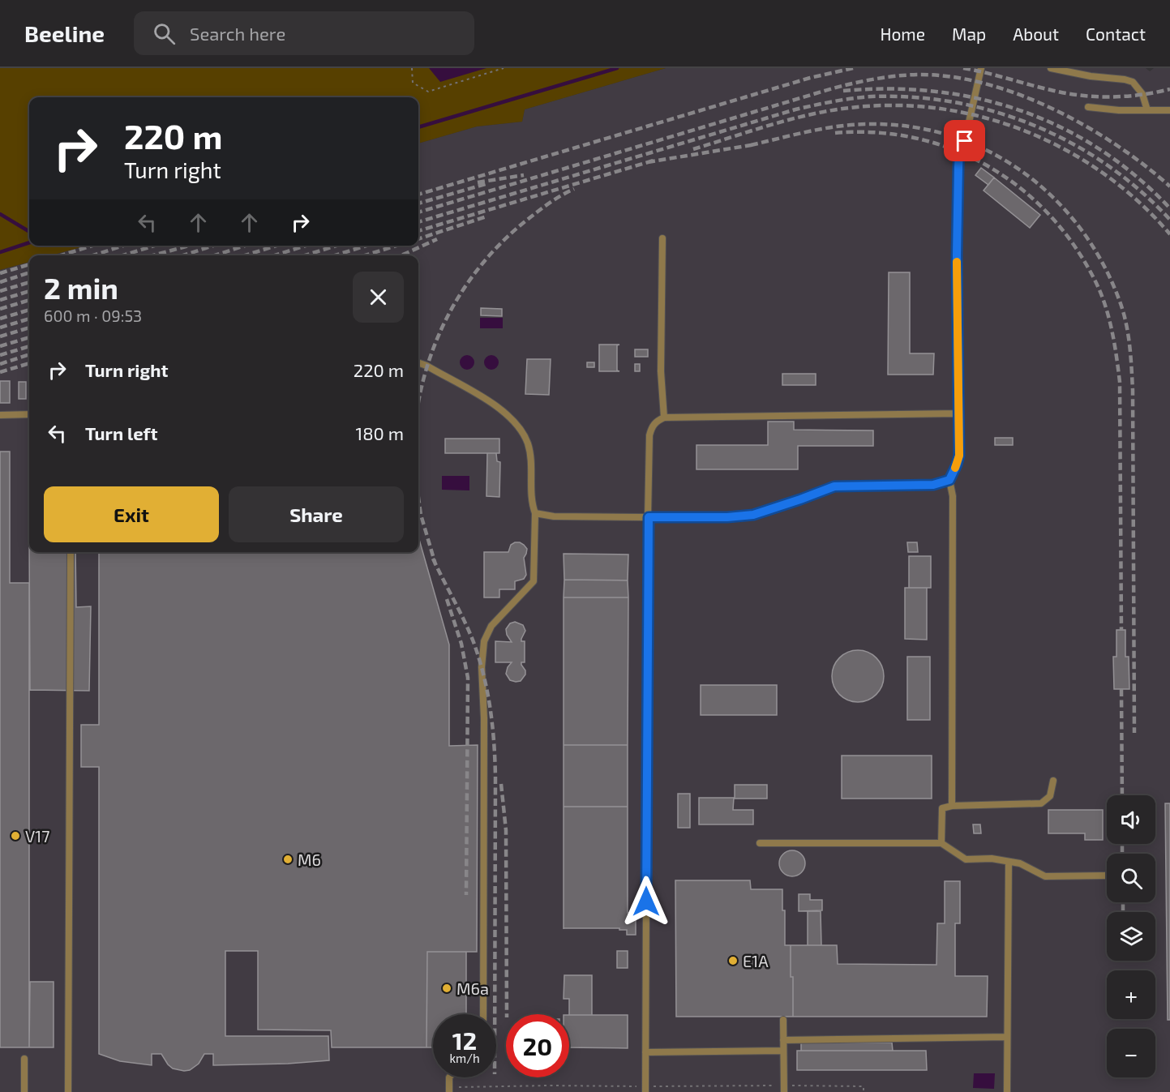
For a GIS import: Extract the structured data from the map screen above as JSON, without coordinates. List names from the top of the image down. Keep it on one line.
{"places":["V17","M6","E1A","M6a"],"page":{"header":"Beeline","search":"Search here","nav":["Home","Map","About","Contact"],"turn":["220 m","Turn right"],"heading":["2 min","600 m · 09:53"],"list":[{"name":"Turn right","value":"220 m"},{"name":"Turn left","value":"180 m"}],"buttons":["Exit","Share"],"map_buttons":["+","−"],"speed":"12 km/h","limit":"20"}}
